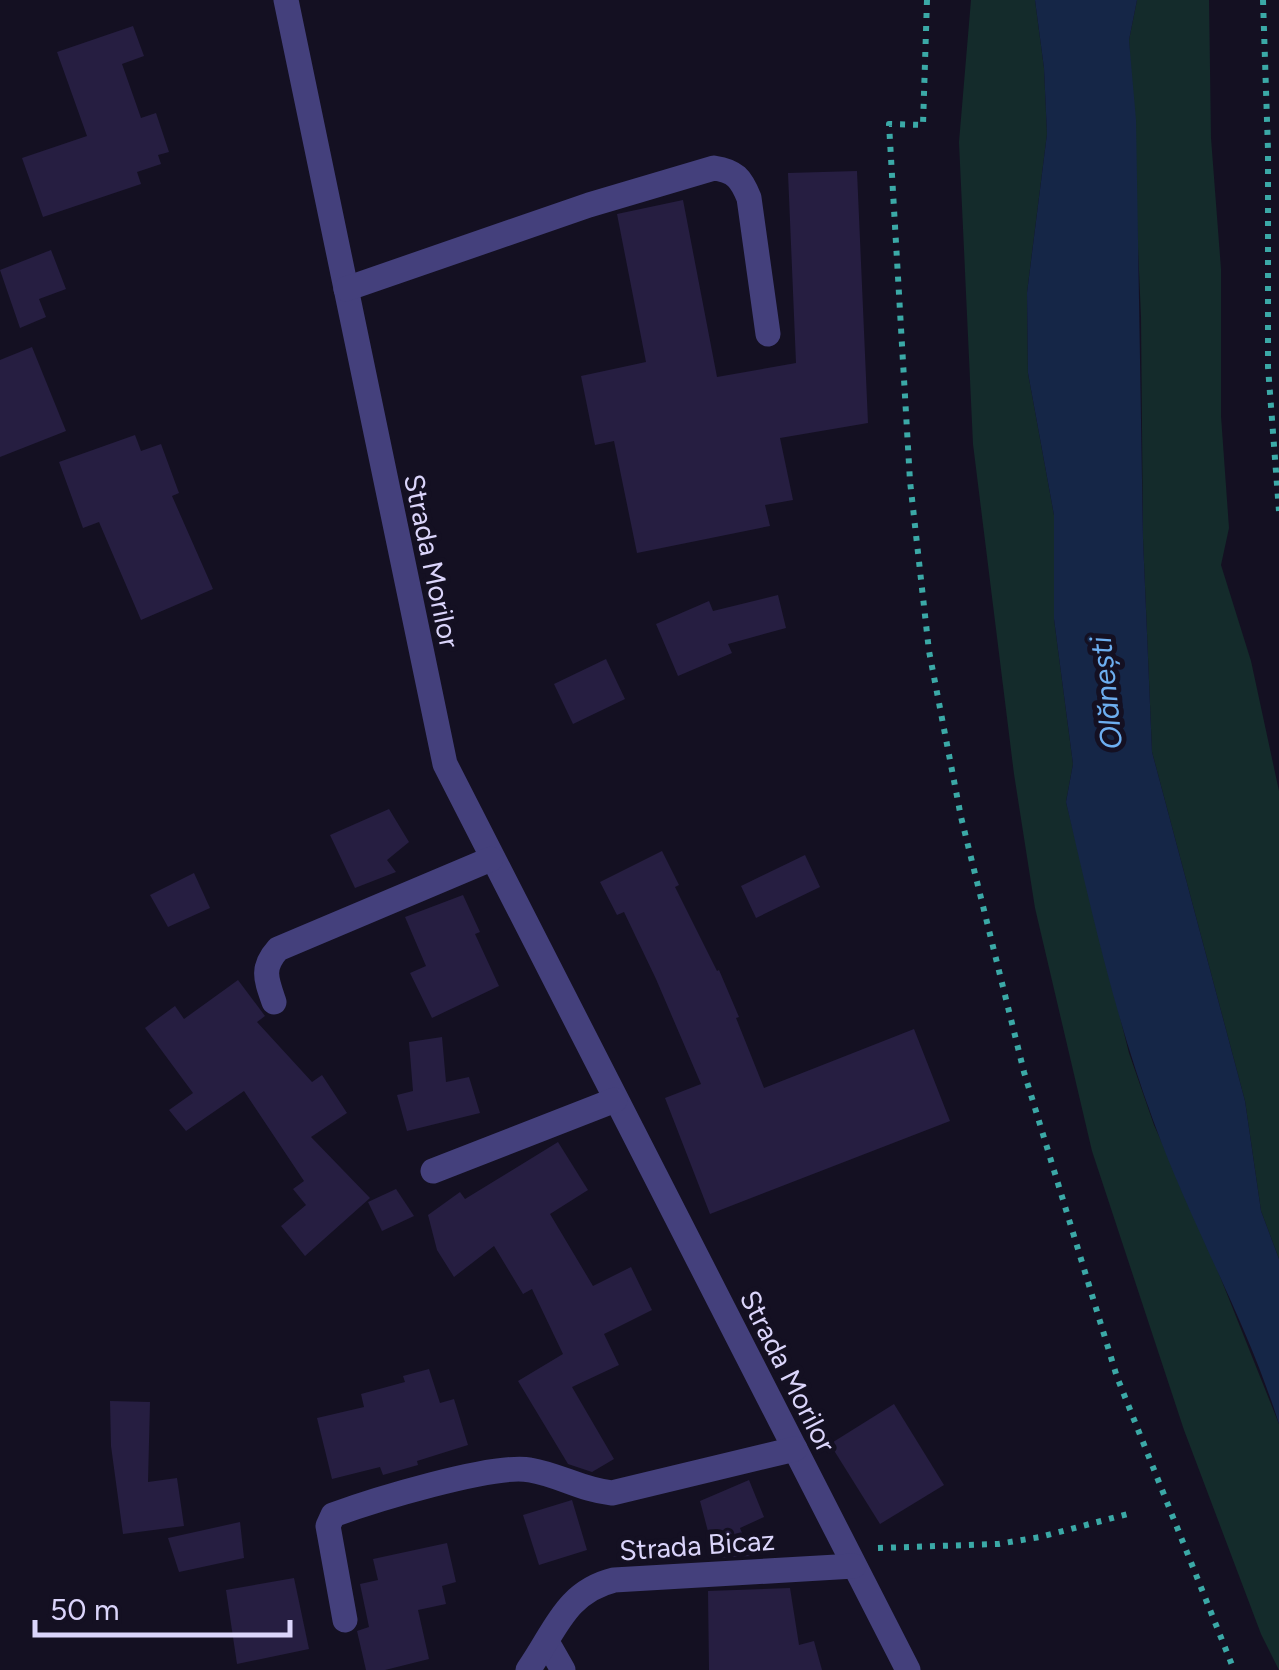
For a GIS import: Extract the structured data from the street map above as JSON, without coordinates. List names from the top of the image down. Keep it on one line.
{"streets":{"street":["Strada Morilor","Strada Bicaz"]},"crossings":[["Strada Morilor","Strada Bicaz"]],"water":["Olănești"],"scale_bar":"50 m"}
